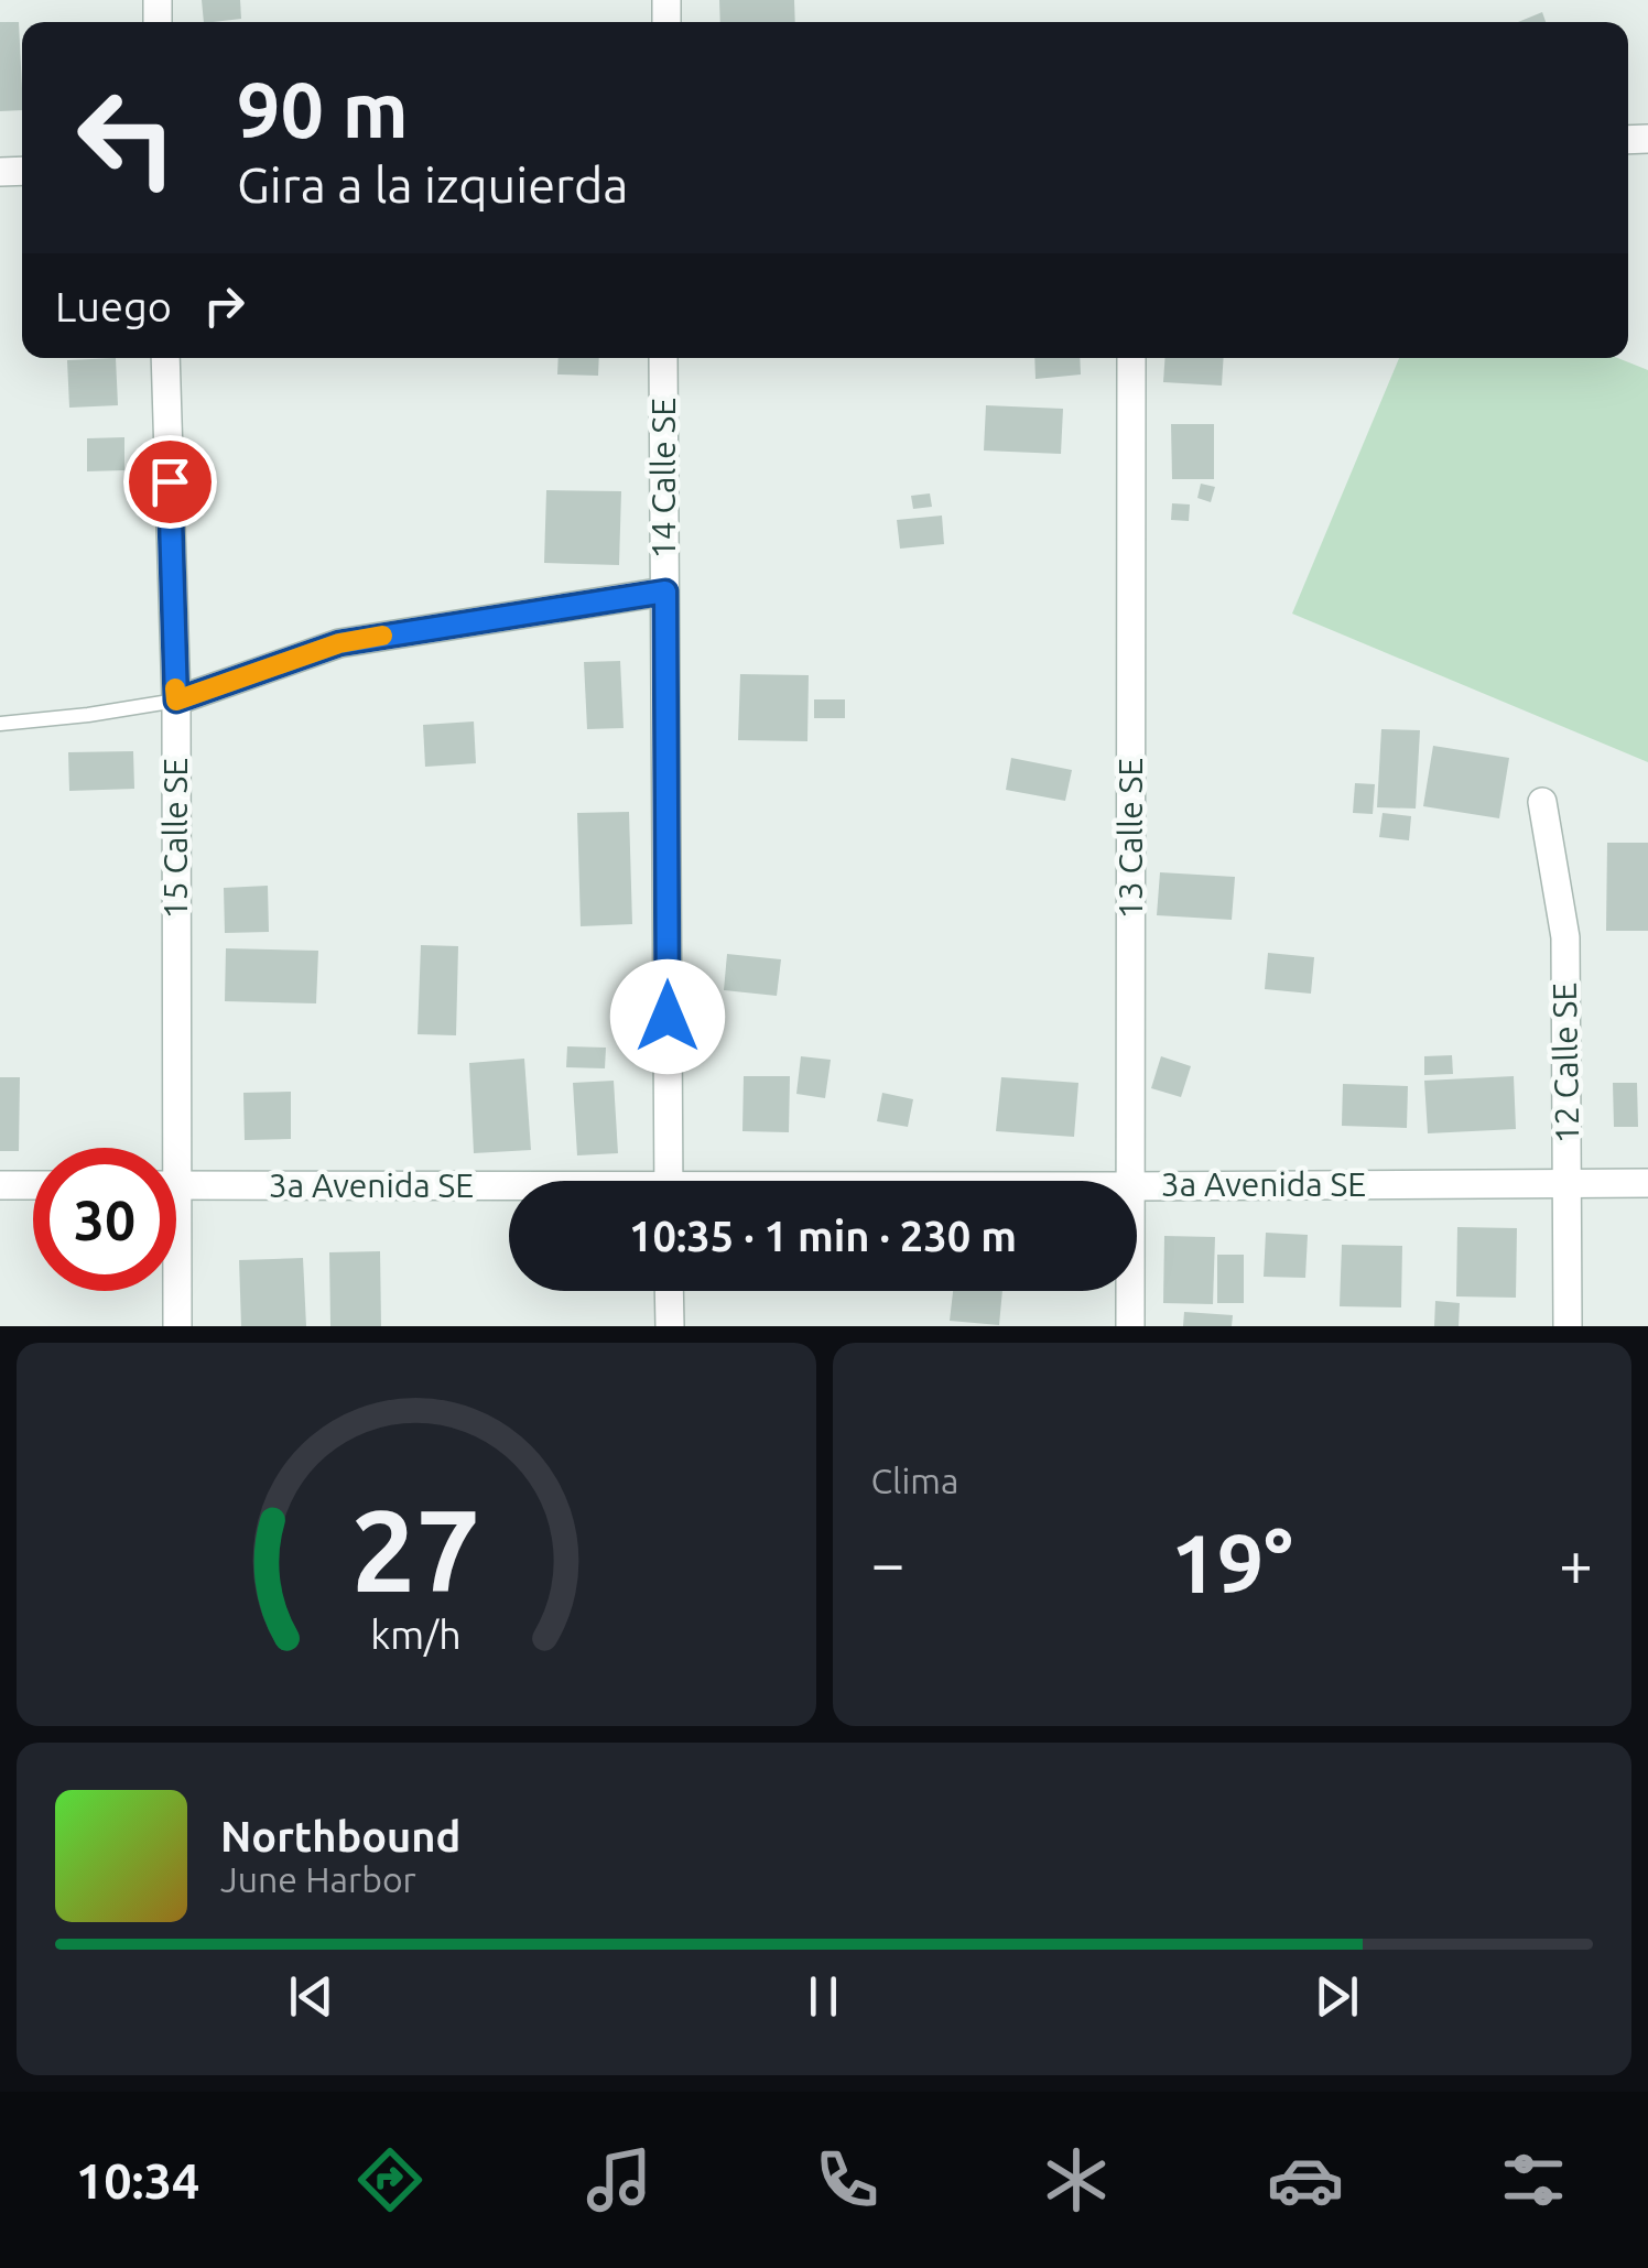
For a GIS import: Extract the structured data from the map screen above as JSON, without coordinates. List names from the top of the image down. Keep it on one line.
{"streets":{"street":["14 Calle SE","15 Calle SE","13 Calle SE","12 Calle SE","3a Avenida SE"]},"crossings":[["12 Calle SE","3a Avenida SE"]],"page":{"turn":["90 m","Gira a la izquierda"],"then":"Luego","limit":"30","trip":"10:35 · 1 min · 230 m","tile":"Clima","heat":["−","19°","+"],"song":["Northbound","June Harbor"],"tabs":"10:34","gauge":["27","km/h"]}}
